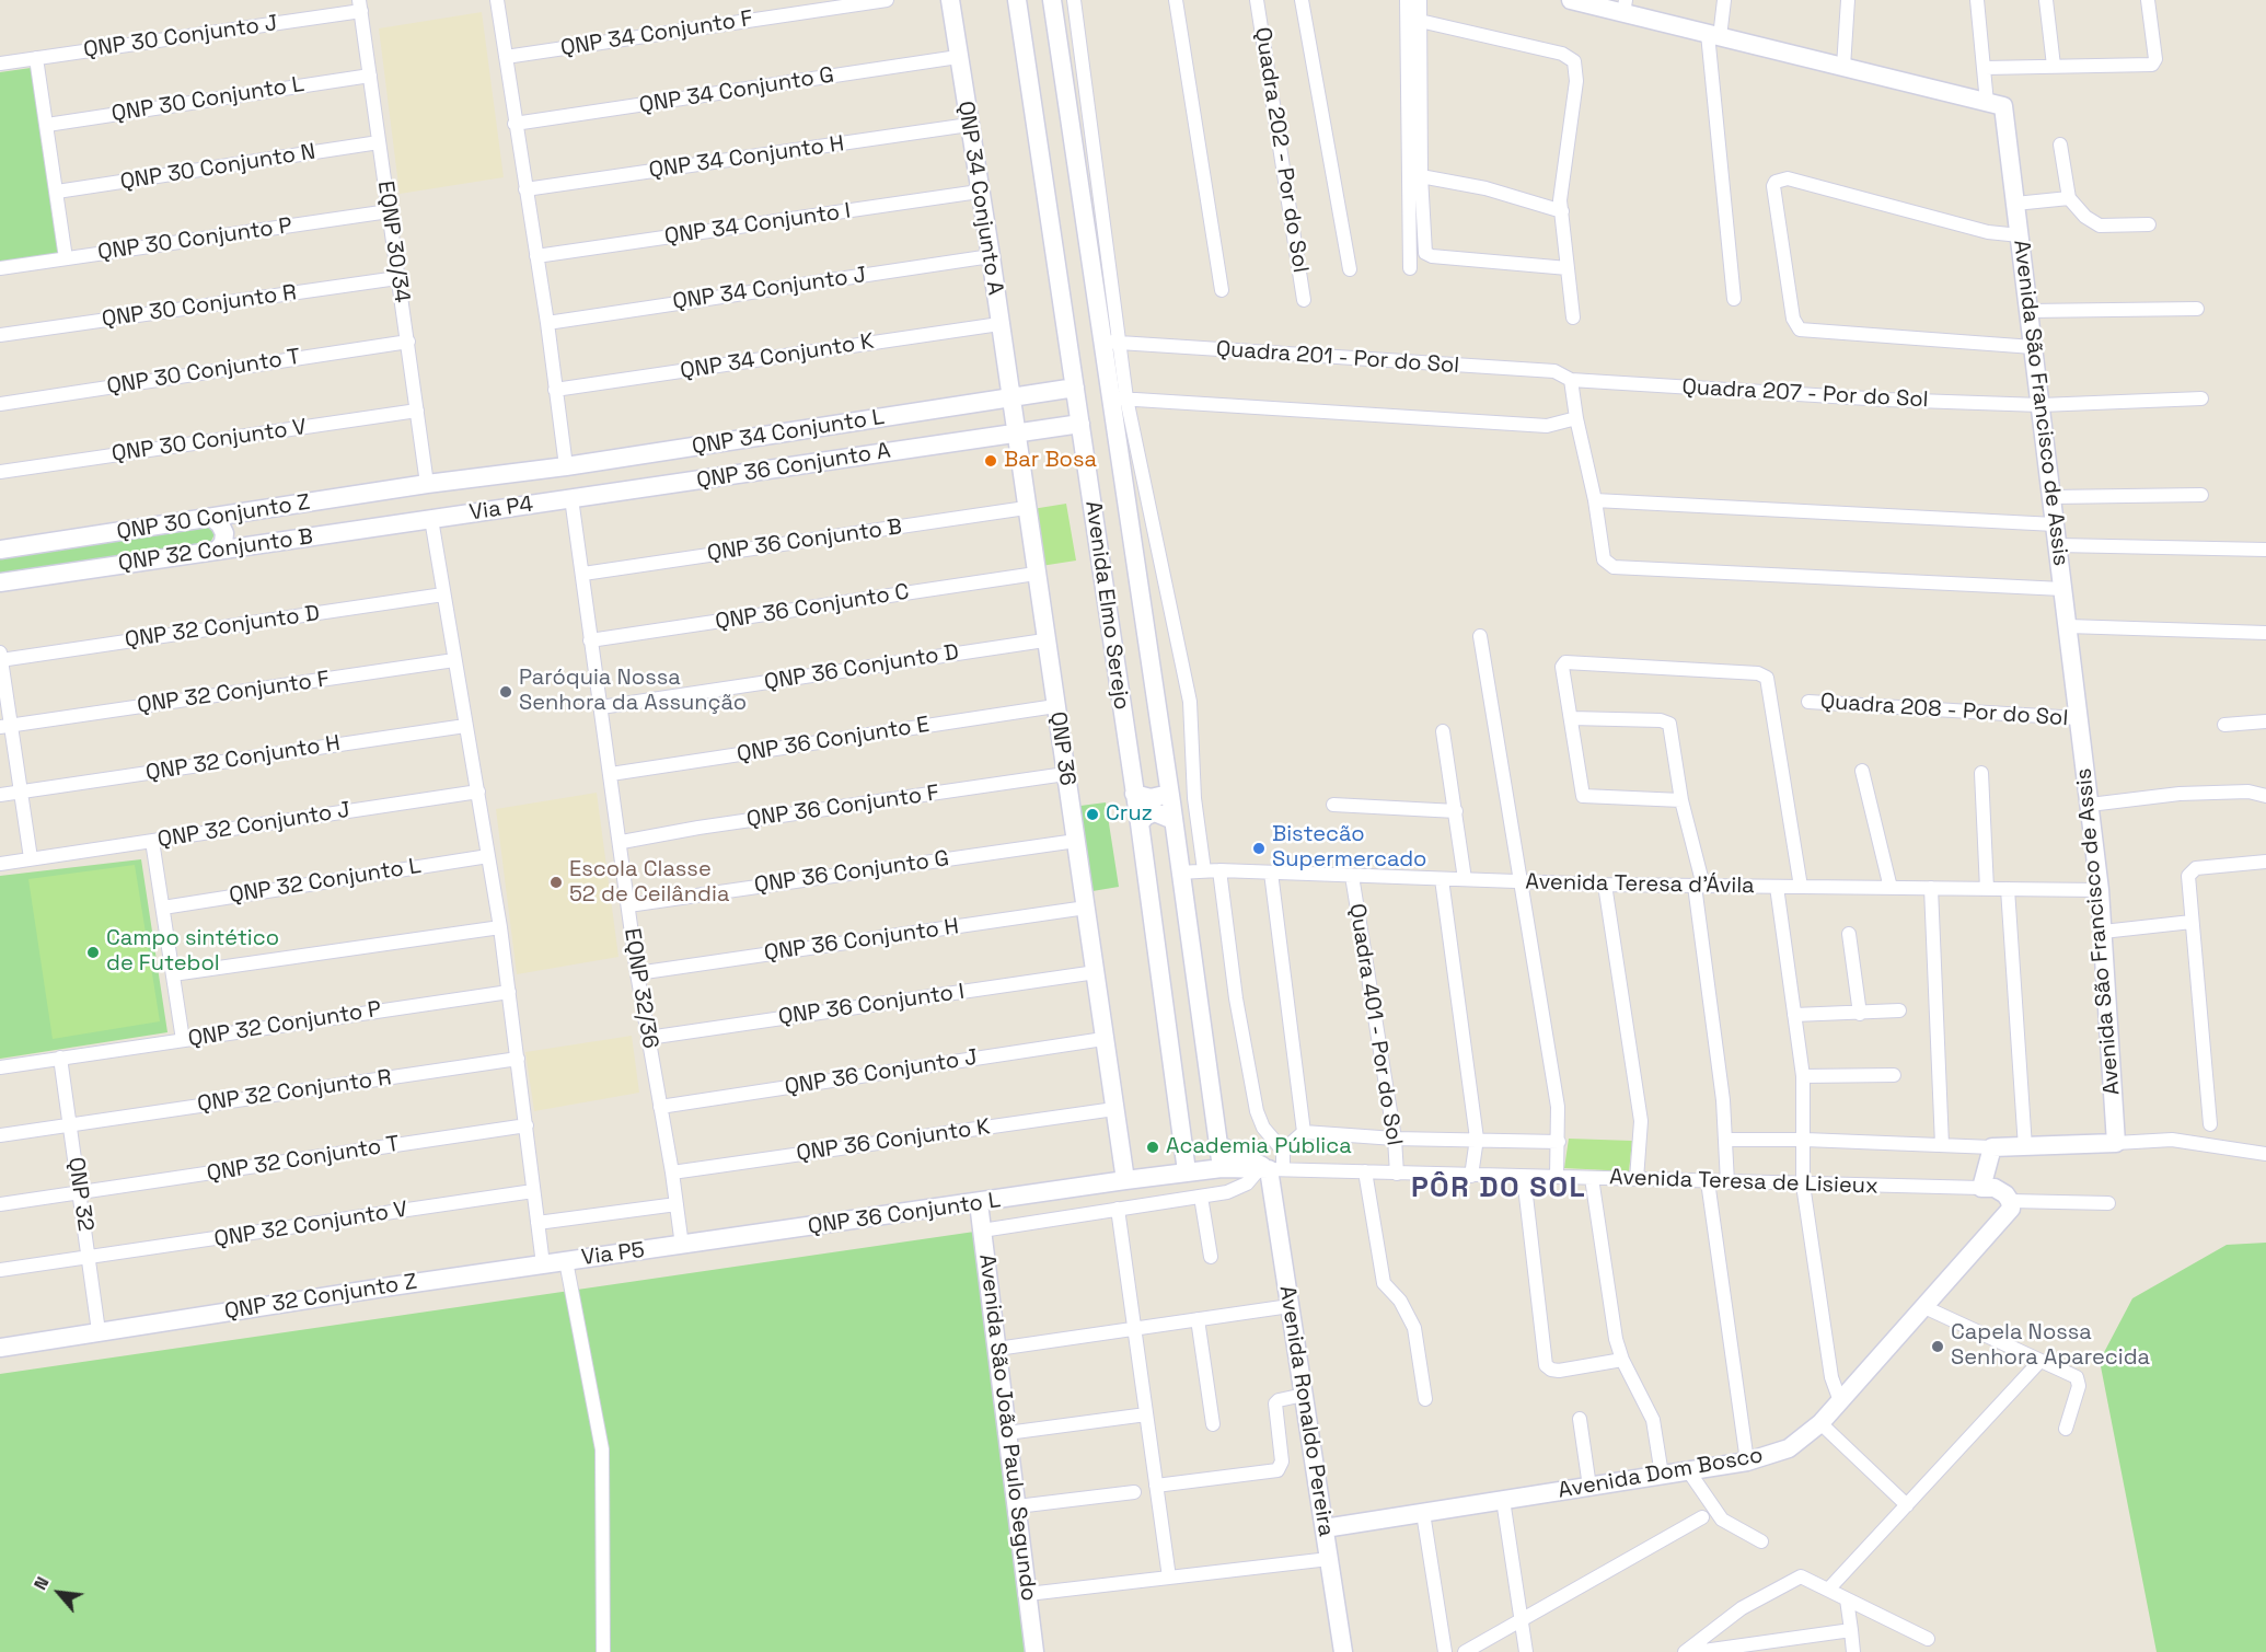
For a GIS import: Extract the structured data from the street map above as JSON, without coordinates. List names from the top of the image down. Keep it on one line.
{"streets":{"street":["QNP 34 Conjunto F","QNP 30 Conjunto J","QNP 34 Conjunto G","QNP 30 Conjunto L","Quadra 202 - Por do Sol","QNP 34 Conjunto H","QNP 30 Conjunto N","QNP 34 Conjunto A","QNP 34 Conjunto I","QNP 30 Conjunto P","EQNP 30/34","QNP 34 Conjunto J","QNP 30 Conjunto R","QNP 34 Conjunto K","Quadra 201 - Por do Sol","QNP 30 Conjunto T","Quadra 207 - Por do Sol","Avenida São Francisco de Assis","QNP 34 Conjunto L","QNP 30 Conjunto V","QNP 36 Conjunto A","Via P4","QNP 30 Conjunto Z","QNP 36 Conjunto B","QNP 32 Conjunto B","Avenida Elmo Serejo","QNP 36 Conjunto C","QNP 32 Conjunto D","QNP 36 Conjunto D","QNP 32 Conjunto F","Quadra 208 - Por do Sol","QNP 36 Conjunto E","QNP 36","QNP 32 Conjunto H","QNP 36 Conjunto F","QNP 32 Conjunto J","QNP 36 Conjunto G","QNP 32 Conjunto L","Avenida Teresa d'Ávila","QNP 36 Conjunto H","EQNP 32/36","QNP 36 Conjunto I","QNP 32 Conjunto P","Quadra 401 - Por do Sol","QNP 36 Conjunto J","QNP 32 Conjunto R","QNP 36 Conjunto K","QNP 32 Conjunto T","Avenida Teresa de Lisieux","QNP 32","QNP 36 Conjunto L","QNP 32 Conjunto V","Via P5","QNP 32 Conjunto Z","Avenida Ronaldo Pereira","Avenida São João Paulo Segundo","Avenida Dom Bosco"]},"crossings":[["QNP 30 Conjunto J","EQNP 30/34"],["QNP 34 Conjunto G","QNP 34 Conjunto A"],["QNP 30 Conjunto L","EQNP 30/34"],["QNP 34 Conjunto H","QNP 34 Conjunto A"],["QNP 30 Conjunto N","EQNP 30/34"],["QNP 34 Conjunto A","QNP 34 Conjunto I"],["QNP 34 Conjunto A","QNP 34 Conjunto J"],["QNP 34 Conjunto A","QNP 34 Conjunto K"],["QNP 34 Conjunto A","QNP 34 Conjunto L"],["QNP 34 Conjunto A","QNP 36"],["QNP 30 Conjunto P","EQNP 30/34"],["EQNP 30/34","QNP 30 Conjunto R"],["EQNP 30/34","QNP 30 Conjunto T"],["EQNP 30/34","QNP 30 Conjunto V"],["EQNP 30/34","Via P4"],["EQNP 30/34","QNP 30 Conjunto Z"],["Quadra 201 - Por do Sol","Quadra 207 - Por do Sol"],["Quadra 201 - Por do Sol","Avenida Elmo Serejo"],["Quadra 207 - Por do Sol","Avenida São Francisco de Assis"],["Avenida São Francisco de Assis","Quadra 208 - Por do Sol"],["Avenida São Francisco de Assis","Avenida Teresa d'Ávila"],["QNP 34 Conjunto L","Via P4"],["QNP 34 Conjunto L","QNP 36"],["QNP 36 Conjunto A","Via P4"],["QNP 36 Conjunto A","QNP 36"],["QNP 36 Conjunto A","EQNP 32/36"],["Via P4","QNP 30 Conjunto Z"],["Via P4","QNP 32 Conjunto B"],["Via P4","EQNP 32/36"],["QNP 36 Conjunto B","QNP 36"],["QNP 36 Conjunto B","EQNP 32/36"],["Avenida Elmo Serejo","Avenida Teresa d'Ávila"],["QNP 36 Conjunto C","QNP 36"],["QNP 36 Conjunto C","EQNP 32/36"],["QNP 36 Conjunto D","QNP 36"],["QNP 36 Conjunto D","EQNP 32/36"],["QNP 36 Conjunto E","QNP 36"],["QNP 36 Conjunto E","EQNP 32/36"],["QNP 36","QNP 36 Conjunto F"],["QNP 36","QNP 36 Conjunto G"],["QNP 36","QNP 36 Conjunto H"],["QNP 36","QNP 36 Conjunto I"],["QNP 36","QNP 36 Conjunto J"],["QNP 36","QNP 36 Conjunto K"],["QNP 36","QNP 36 Conjunto L"],["QNP 36 Conjunto F","EQNP 32/36"],["QNP 36 Conjunto G","EQNP 32/36"],["Avenida Teresa d'Ávila","Quadra 401 - Por do Sol"],["QNP 36 Conjunto H","EQNP 32/36"],["EQNP 32/36","QNP 36 Conjunto I"],["EQNP 32/36","QNP 36 Conjunto J"],["EQNP 32/36","QNP 36 Conjunto K"],["EQNP 32/36","QNP 36 Conjunto L"],["EQNP 32/36","Via P5"],["QNP 32 Conjunto P","QNP 32"],["Quadra 401 - Por do Sol","Avenida Teresa de Lisieux"],["QNP 32 Conjunto R","QNP 32"],["QNP 32 Conjunto T","QNP 32"],["Avenida Teresa de Lisieux","Avenida Ronaldo Pereira"],["Avenida Teresa de Lisieux","Avenida Dom Bosco"],["QNP 32","QNP 32 Conjunto V"],["QNP 32","QNP 32 Conjunto Z"],["QNP 36 Conjunto L","Via P5"],["QNP 36 Conjunto L","Avenida São João Paulo Segundo"],["Via P5","QNP 32 Conjunto Z"],["Avenida Ronaldo Pereira","Avenida Dom Bosco"]],"districts":["PÔR DO SOL"],"places":["Bar Bosa","Paróquia Nossa Senhora da Assunção","Cruz","Bistecão Supermercado","Escola Classe 52 de Ceilândia","Campo sintético de Futebol","Academia Pública","Capela Nossa Senhora Aparecida"],"north":"top left"}
